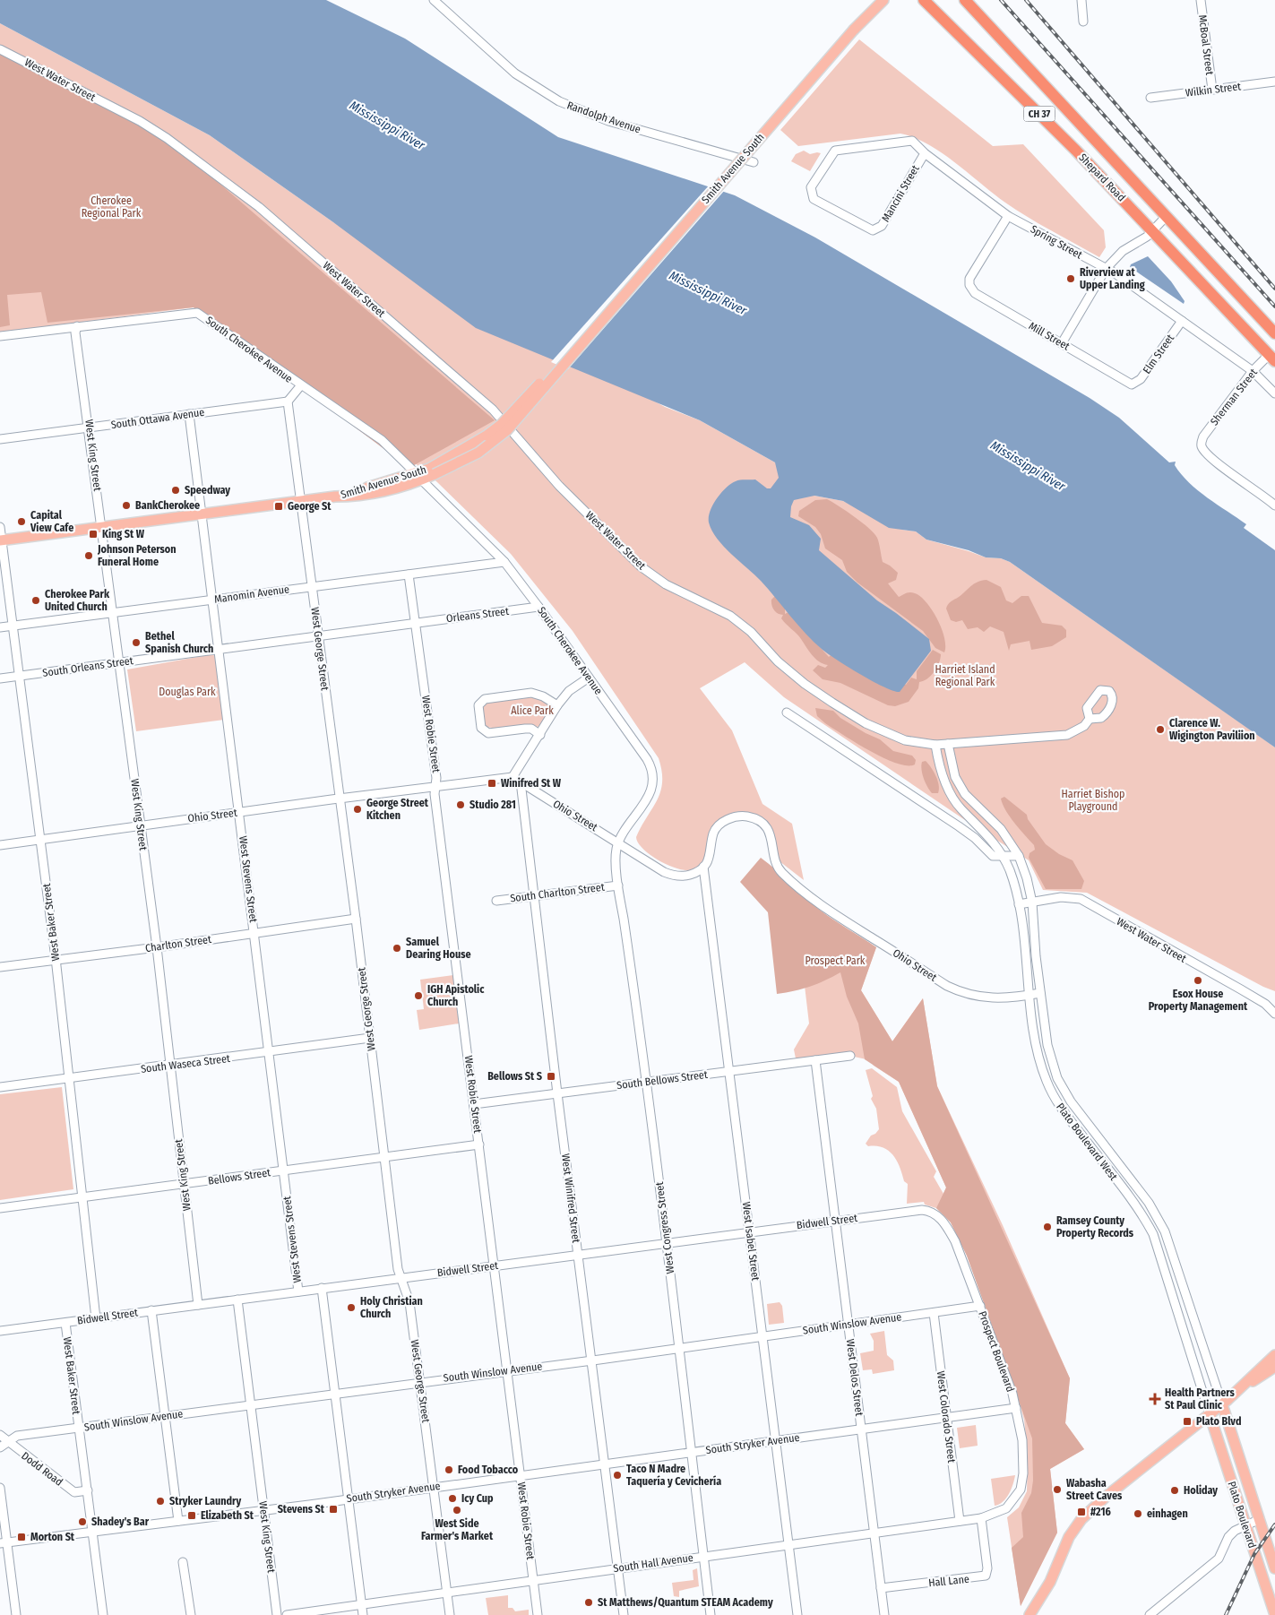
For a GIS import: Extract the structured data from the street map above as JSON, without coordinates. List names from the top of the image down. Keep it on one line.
{"streets":{"highway":["CH 37","Shepard Road"],"main road":["Smith Avenue South","Plato Boulevard"],"street":["McBoal Street","West Water Street","Wilkin Street","Randolph Avenue","Mancini Street","Spring Street","Mill Street","South Cherokee Avenue","Elm Street","Sherman Street","South Ottawa Avenue","West King Street","Manomin Avenue","Orleans Street","West George Street","South Orleans Street","West Robie Street","Ohio Street","West Stevens Street","South Charlton Street","West Baker Street","Charlton Street","South Waseca Street","South Bellows Street","Plato Boulevard West","Bellows Street","West Winifred Street","Bidwell Street","West Congress Street","West Isabel Street","South Winslow Avenue","Prospect Boulevard","West Delos Street","West Colorado Street","South Stryker Avenue","Dodd Road","South Hall Avenue","Hall Lane"]},"crossings":[["McBoal Street","Wilkin Street"],["West Water Street","Plato Boulevard West"],["Smith Avenue South","South Cherokee Avenue"],["Smith Avenue South","West King Street"],["Smith Avenue South","West George Street"],["Smith Avenue South","West Stevens Street"],["Smith Avenue South","West Baker Street"],["Shepard Road","Sherman Street"],["Mancini Street","Spring Street"],["Spring Street","Mill Street"],["Spring Street","Elm Street"],["Spring Street","Sherman Street"],["Mill Street","Elm Street"],["South Cherokee Avenue","West King Street"],["South Cherokee Avenue","Manomin Avenue"],["South Cherokee Avenue","Orleans Street"],["South Cherokee Avenue","Ohio Street"],["South Cherokee Avenue","West Congress Street"],["South Ottawa Avenue","West King Street"],["South Ottawa Avenue","West George Street"],["South Ottawa Avenue","West Stevens Street"],["West King Street","Manomin Avenue"],["West King Street","South Orleans Street"],["West King Street","Ohio Street"],["West King Street","Charlton Street"],["West King Street","South Waseca Street"],["West King Street","Bellows Street"],["West King Street","Bidwell Street"],["West King Street","South Winslow Avenue"],["West King Street","South Stryker Avenue"],["Manomin Avenue","West George Street"],["Manomin Avenue","West Robie Street"],["Manomin Avenue","West Stevens Street"],["Manomin Avenue","West Baker Street"],["Orleans Street","South Orleans Street"],["Orleans Street","West Robie Street"],["West George Street","South Orleans Street"],["West George Street","Ohio Street"],["West George Street","Charlton Street"],["West George Street","South Waseca Street"],["West George Street","Bellows Street"],["West George Street","Bidwell Street"],["West George Street","South Winslow Avenue"],["West George Street","South Stryker Avenue"],["West George Street","South Hall Avenue"],["South Orleans Street","West Robie Street"],["South Orleans Street","West Stevens Street"],["South Orleans Street","West Baker Street"],["West Robie Street","Ohio Street"],["West Robie Street","South Bellows Street"],["West Robie Street","Bellows Street"],["West Robie Street","Bidwell Street"],["West Robie Street","South Winslow Avenue"],["West Robie Street","South Stryker Avenue"],["West Robie Street","South Hall Avenue"],["Ohio Street","West Stevens Street"],["Ohio Street","West Baker Street"],["Ohio Street","Plato Boulevard West"],["Ohio Street","West Winifred Street"],["Ohio Street","West Congress Street"],["Ohio Street","West Isabel Street"],["West Stevens Street","Charlton Street"],["West Stevens Street","South Waseca Street"],["West Stevens Street","Bellows Street"],["West Stevens Street","Bidwell Street"],["South Charlton Street","West Winifred Street"],["South Charlton Street","West Congress Street"],["West Baker Street","Charlton Street"],["West Baker Street","South Waseca Street"],["West Baker Street","Bellows Street"],["West Baker Street","Bidwell Street"],["West Baker Street","South Winslow Avenue"],["West Baker Street","South Stryker Avenue"],["West Baker Street","Dodd Road"],["South Bellows Street","West Winifred Street"],["South Bellows Street","West Congress Street"],["South Bellows Street","West Isabel Street"],["South Bellows Street","West Delos Street"],["Plato Boulevard West","Plato Boulevard"],["West Winifred Street","Bidwell Street"],["West Winifred Street","South Winslow Avenue"],["West Winifred Street","South Stryker Avenue"],["West Winifred Street","South Hall Avenue"],["Bidwell Street","West Congress Street"],["Bidwell Street","West Isabel Street"],["Bidwell Street","Prospect Boulevard"],["Bidwell Street","West Delos Street"],["West Congress Street","South Winslow Avenue"],["West Congress Street","South Stryker Avenue"],["West Congress Street","South Hall Avenue"],["West Isabel Street","South Winslow Avenue"],["West Isabel Street","South Stryker Avenue"],["West Isabel Street","South Hall Avenue"],["South Winslow Avenue","Prospect Boulevard"],["South Winslow Avenue","West Delos Street"],["South Winslow Avenue","West Colorado Street"],["South Winslow Avenue","Dodd Road"],["Prospect Boulevard","South Stryker Avenue"],["Prospect Boulevard","South Hall Avenue"],["West Delos Street","South Stryker Avenue"],["West Delos Street","South Hall Avenue"],["West Delos Street","Hall Lane"],["West Colorado Street","South Stryker Avenue"],["West Colorado Street","South Hall Avenue"],["South Hall Avenue","Hall Lane"]],"water":["Mississippi River"],"parks":["Cherokee Regional Park","Harriet Island Regional Park","Douglas Park","Alice Park","Harriet Bishop Playground","Prospect Park"],"places":{"other":["Riverview at Upper Landing","Speedway","BankCherokee","Capital View Cafe","Johnson Peterson Funeral Home","Cherokee Park United Church","Bethel Spanish Church","Clarence W. Wigington Paviliion","Studio 281","George Street Kitchen","Samuel Dearing House","Esox House Property Management","IGH Apistolic Church","Ramsey County Property Records","Holy Christian Church","Food Tobacco","Taco N Madre Taquería y Cevichería","Wabasha Street Caves","Holiday","Icy Cup","Stryker Laundry","West Side Farmer's Market","einhagen","Shadey's Bar","St Matthews/Quantum STEAM Academy"],"transit":["George St","King St W","Winifred St W","Bellows St S","Plato Blvd","Stevens St","#216","Elizabeth St","Morton St"],"health":["Health Partners St Paul Clinic"]}}
